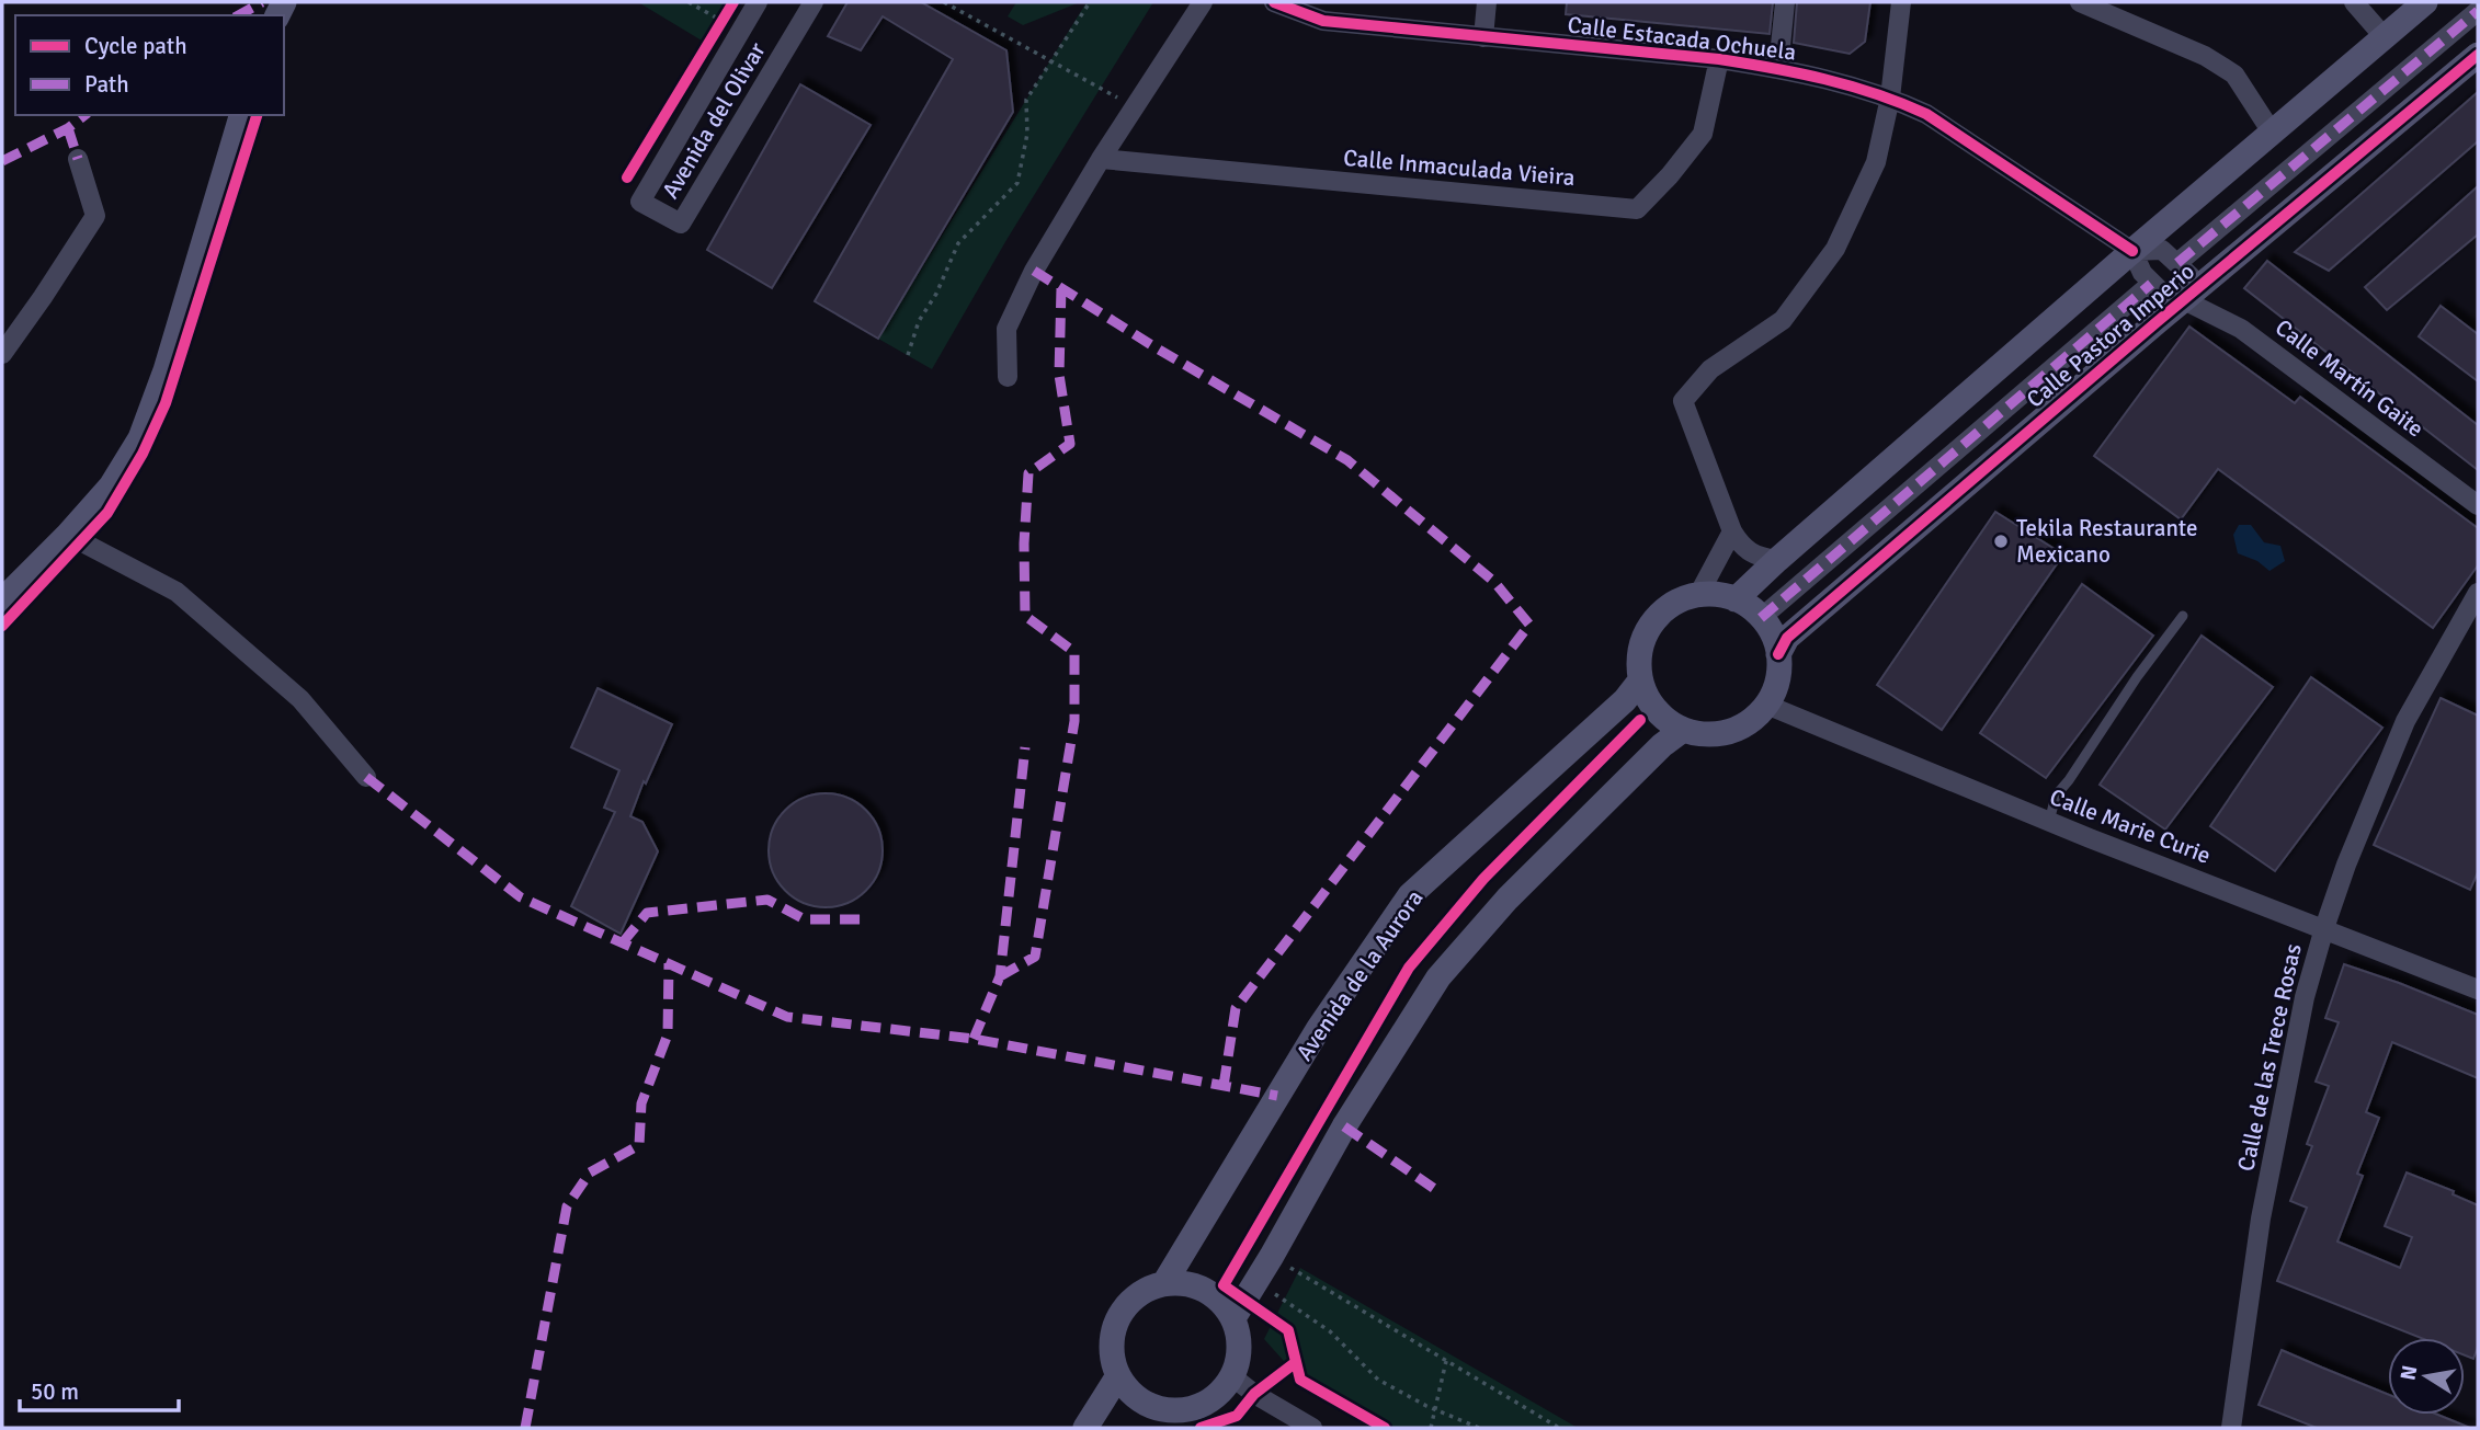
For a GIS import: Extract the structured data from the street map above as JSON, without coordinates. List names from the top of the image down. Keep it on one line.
{"streets":{"street":["Calle Estacada Ochuela","Avenida del Olivar","Calle Inmaculada Vieira","Calle Pastora Imperio","Calle Martín Gaite","Calle Marie Curie","Avenida de la Aurora","Calle de las Trece Rosas"]},"crossings":[["Calle Estacada Ochuela","Calle Inmaculada Vieira"],["Calle Estacada Ochuela","Calle Pastora Imperio"],["Calle Pastora Imperio","Calle Martín Gaite"],["Calle Pastora Imperio","Calle Marie Curie"],["Calle Pastora Imperio","Avenida de la Aurora"],["Calle Marie Curie","Avenida de la Aurora"],["Calle Marie Curie","Calle de las Trece Rosas"]],"places":["Tekila Restaurante Mexicano"],"legend":["Cycle path","Path"],"scale_bar":"50 m","north":"left"}
